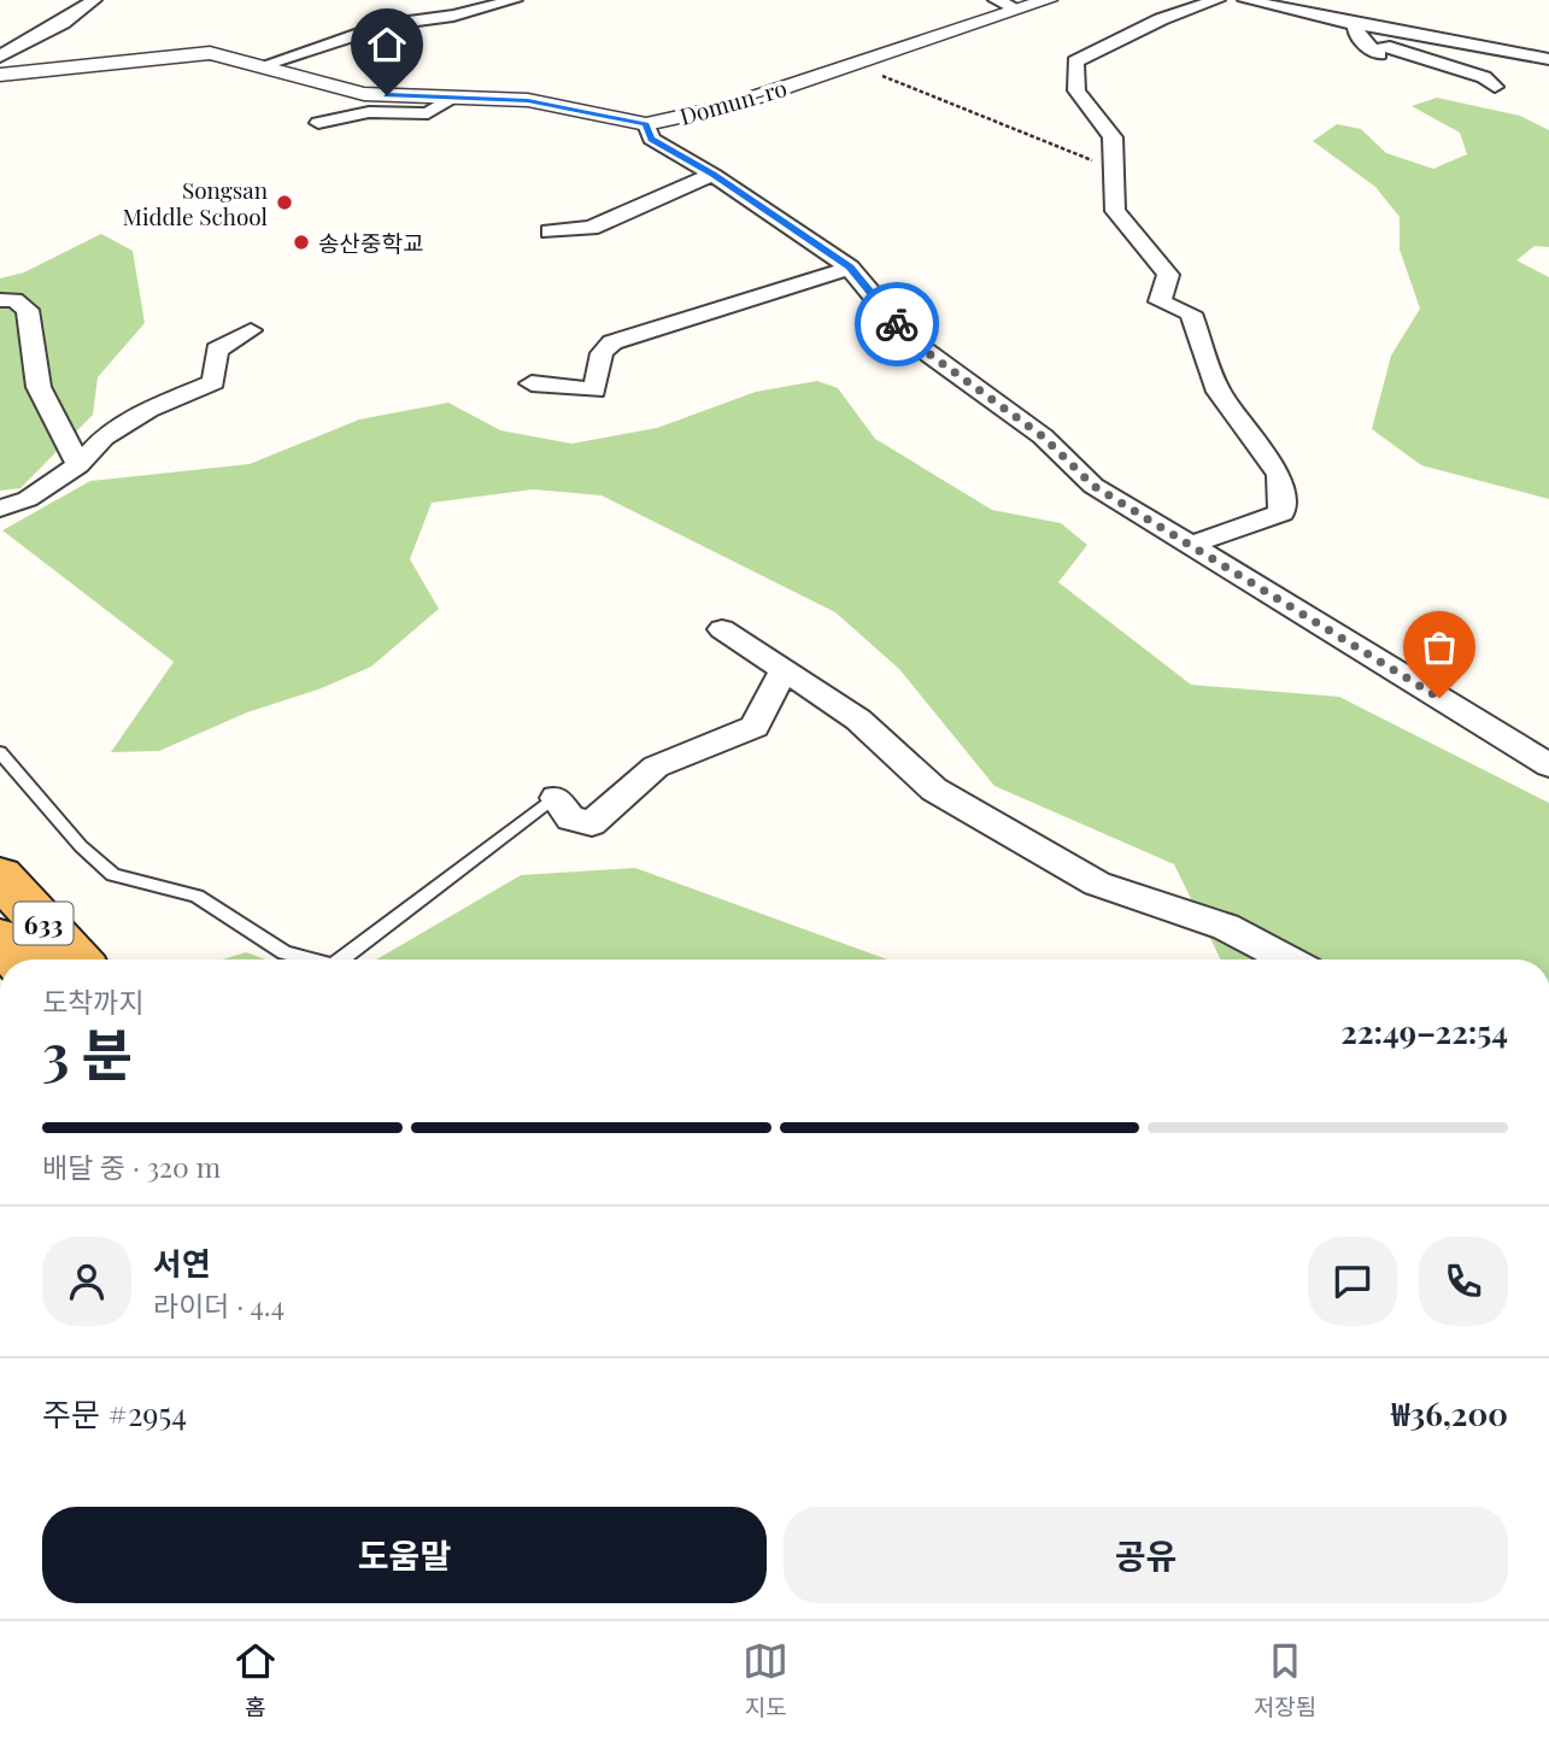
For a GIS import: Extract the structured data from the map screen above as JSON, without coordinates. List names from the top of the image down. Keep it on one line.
{"streets":{"highway":["633"],"street":["Domun-ro"]},"places":["Songsan Middle School","송산중학교"],"page":{"heading":["3 분","도착까지","22:49–22:54"],"panel":["서연","라이더 · 4.4","주문 #2954","₩36,200"],"bar":"배달 중 · 320 m","buttons":["도움말","공유"],"tabs":["홈","지도","저장됨"]}}
